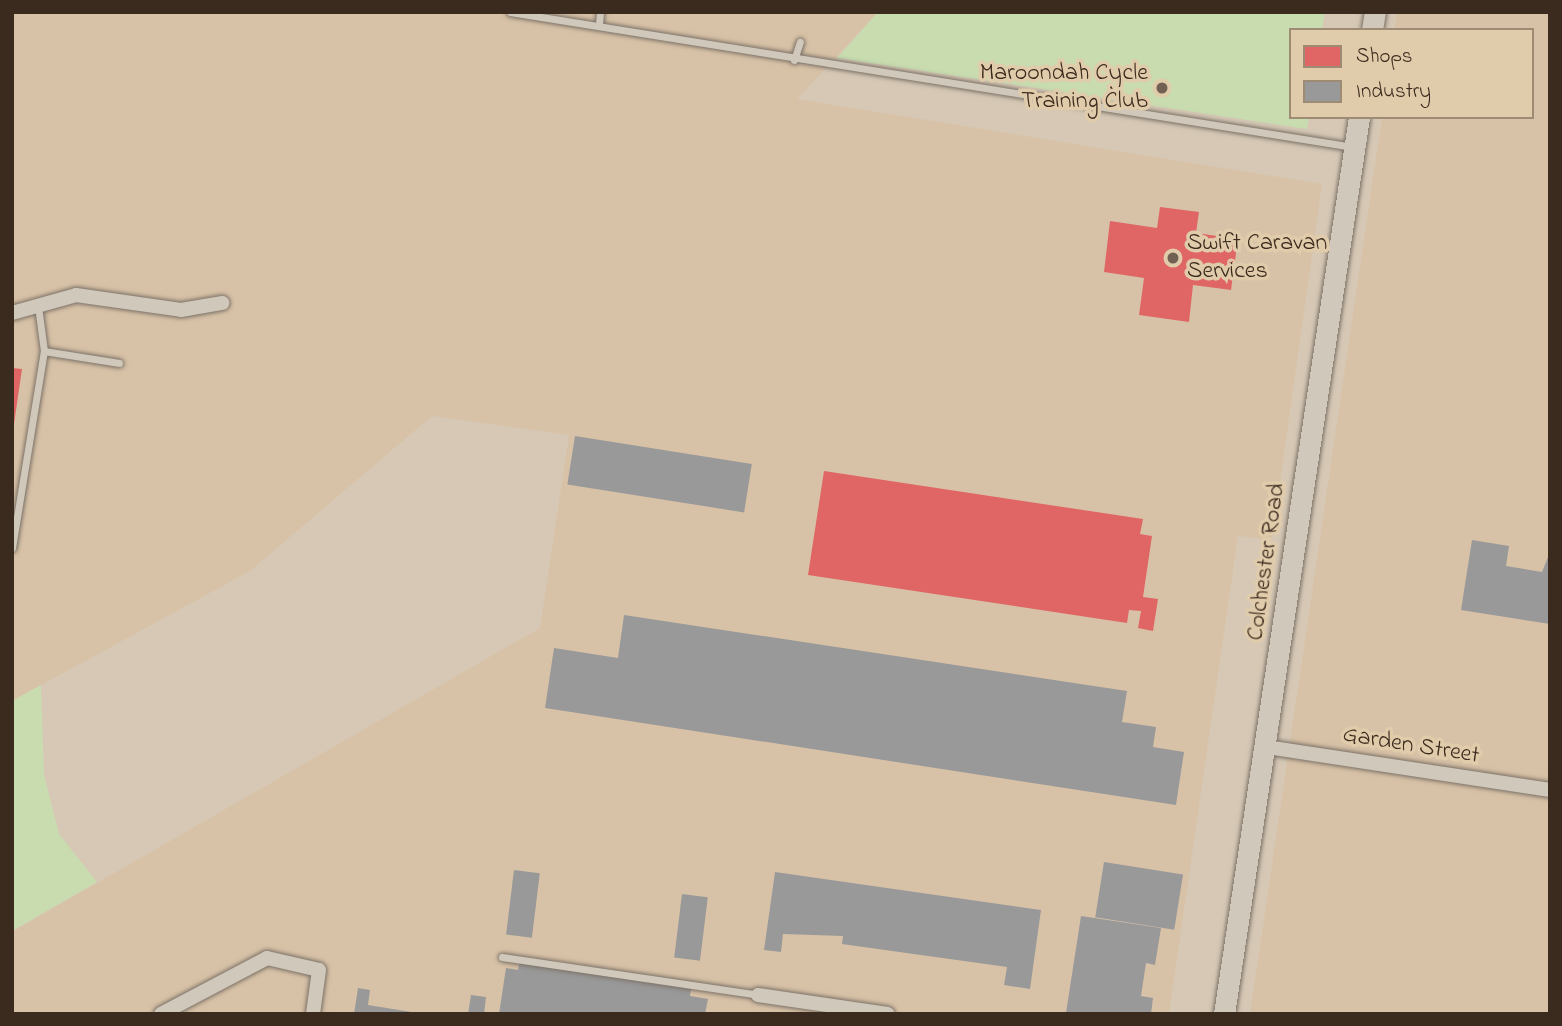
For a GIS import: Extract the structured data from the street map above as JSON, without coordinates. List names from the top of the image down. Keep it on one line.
{"streets":{"main road":["Colchester Road"],"street":["Garden Street"]},"crossings":[["Colchester Road","Garden Street"]],"places":["Maroondah Cycle Training Club","Swift Caravan Services"],"legend":["Shops","Industry"]}
